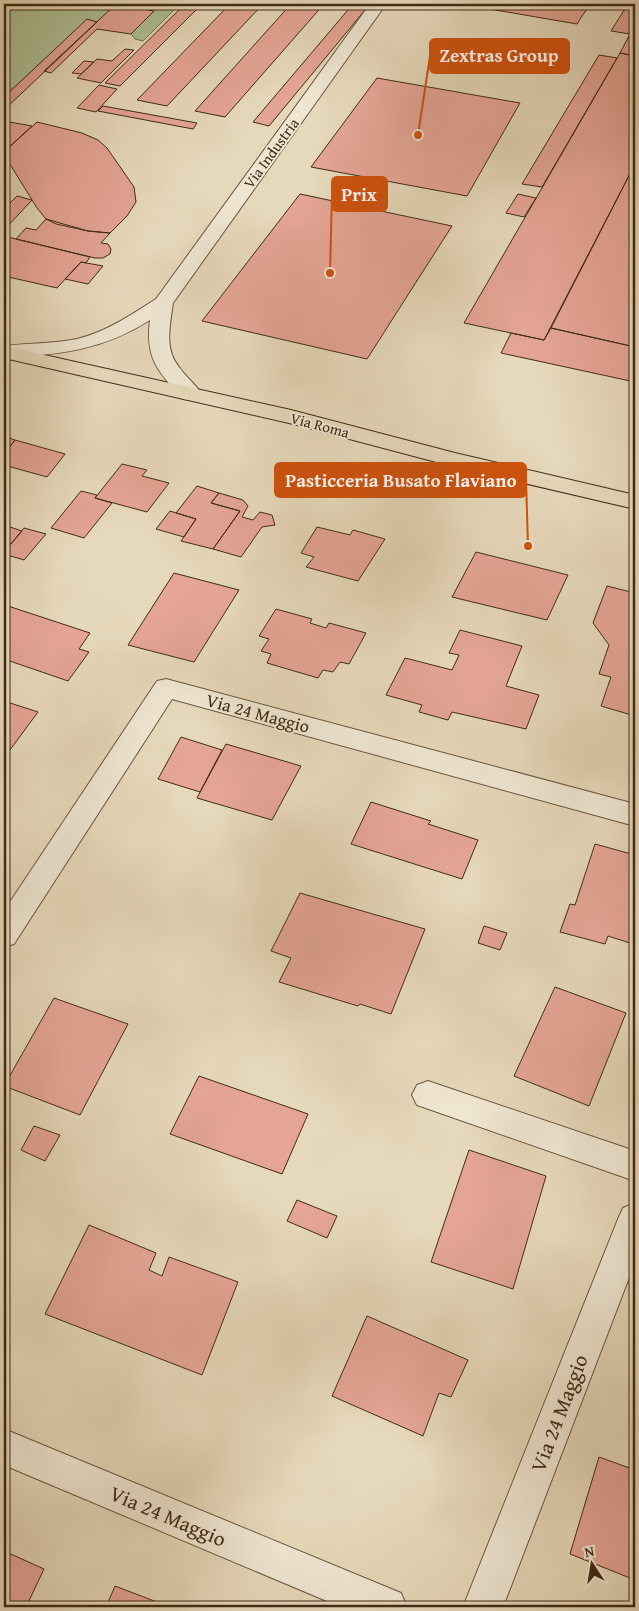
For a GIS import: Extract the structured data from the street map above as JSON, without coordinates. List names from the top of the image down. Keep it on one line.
{"streets":{"main road":["Via Roma"],"street":["Via Industria","Via 24 Maggio"]},"crossings":[["Via Industria","Via Roma"]],"places":["Zextras Group","Prix","Pasticceria Busato Flaviano"],"north":"top"}
